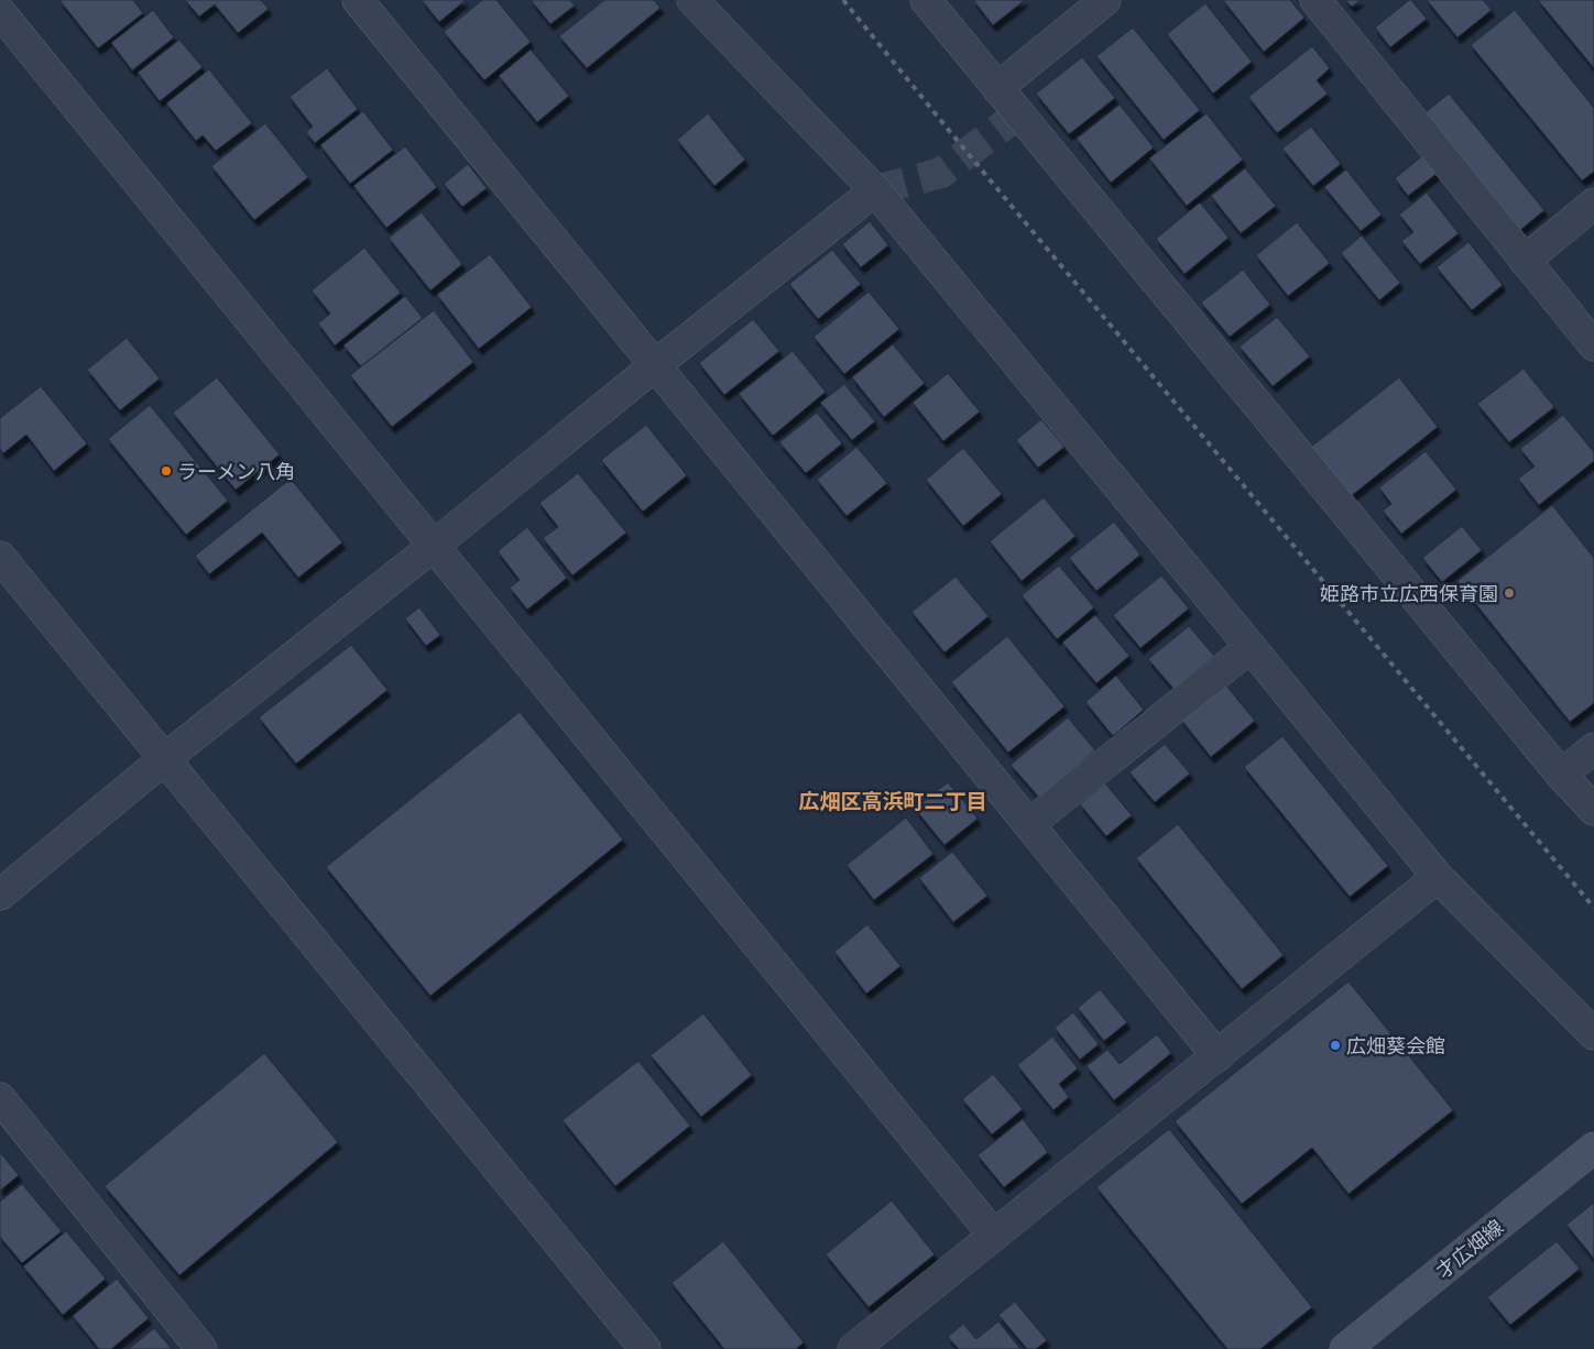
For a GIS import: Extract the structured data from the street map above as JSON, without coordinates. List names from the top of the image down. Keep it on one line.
{"streets":{"main road":["才広畑線"]},"districts":["広畑区高浜町二丁目"],"places":["ラーメン八角","姫路市立広西保育園","広畑葵会館"]}
